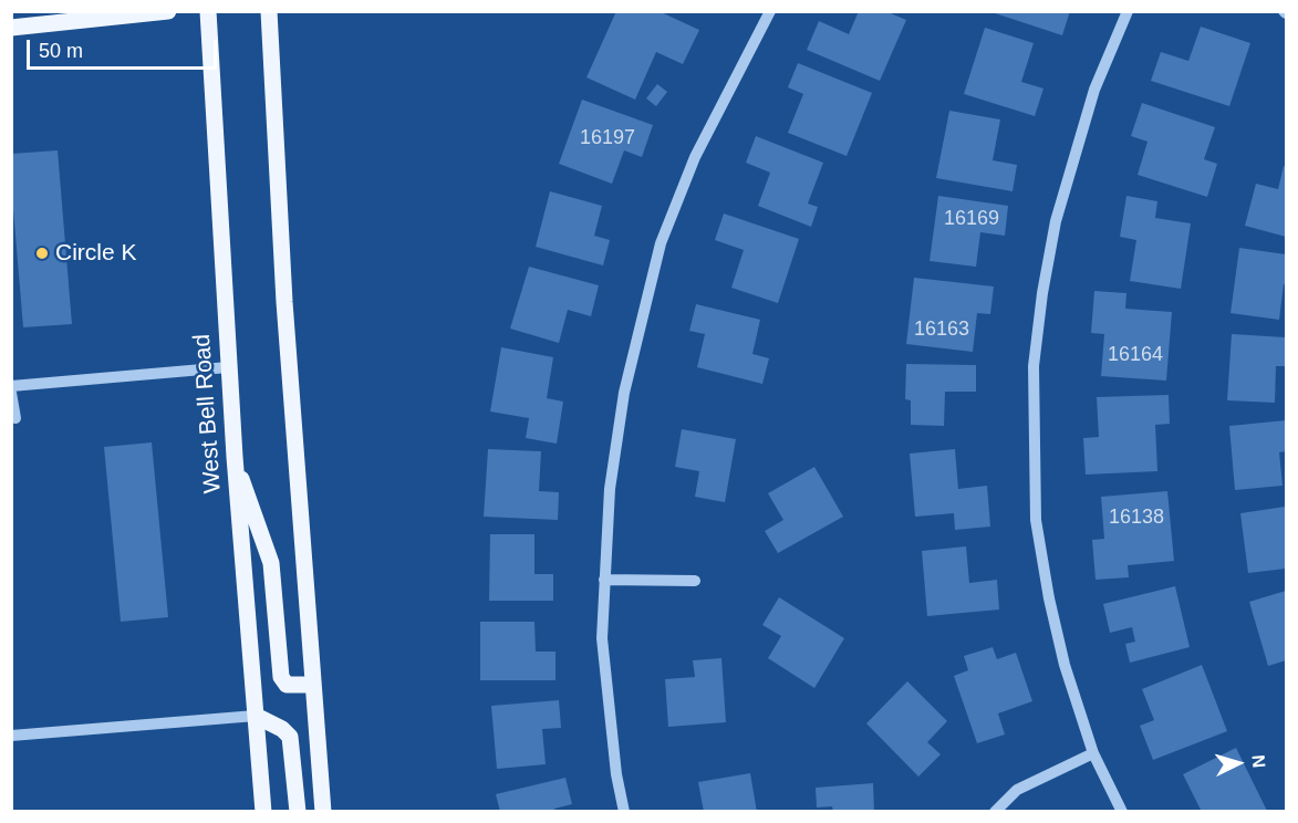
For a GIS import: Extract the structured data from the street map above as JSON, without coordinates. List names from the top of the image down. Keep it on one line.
{"streets":{"main road":["West Bell Road"]},"places":["Circle K"],"house_numbers":["16197","16169","16163","16164","16138"],"scale_bar":"50 m","north":"right"}
